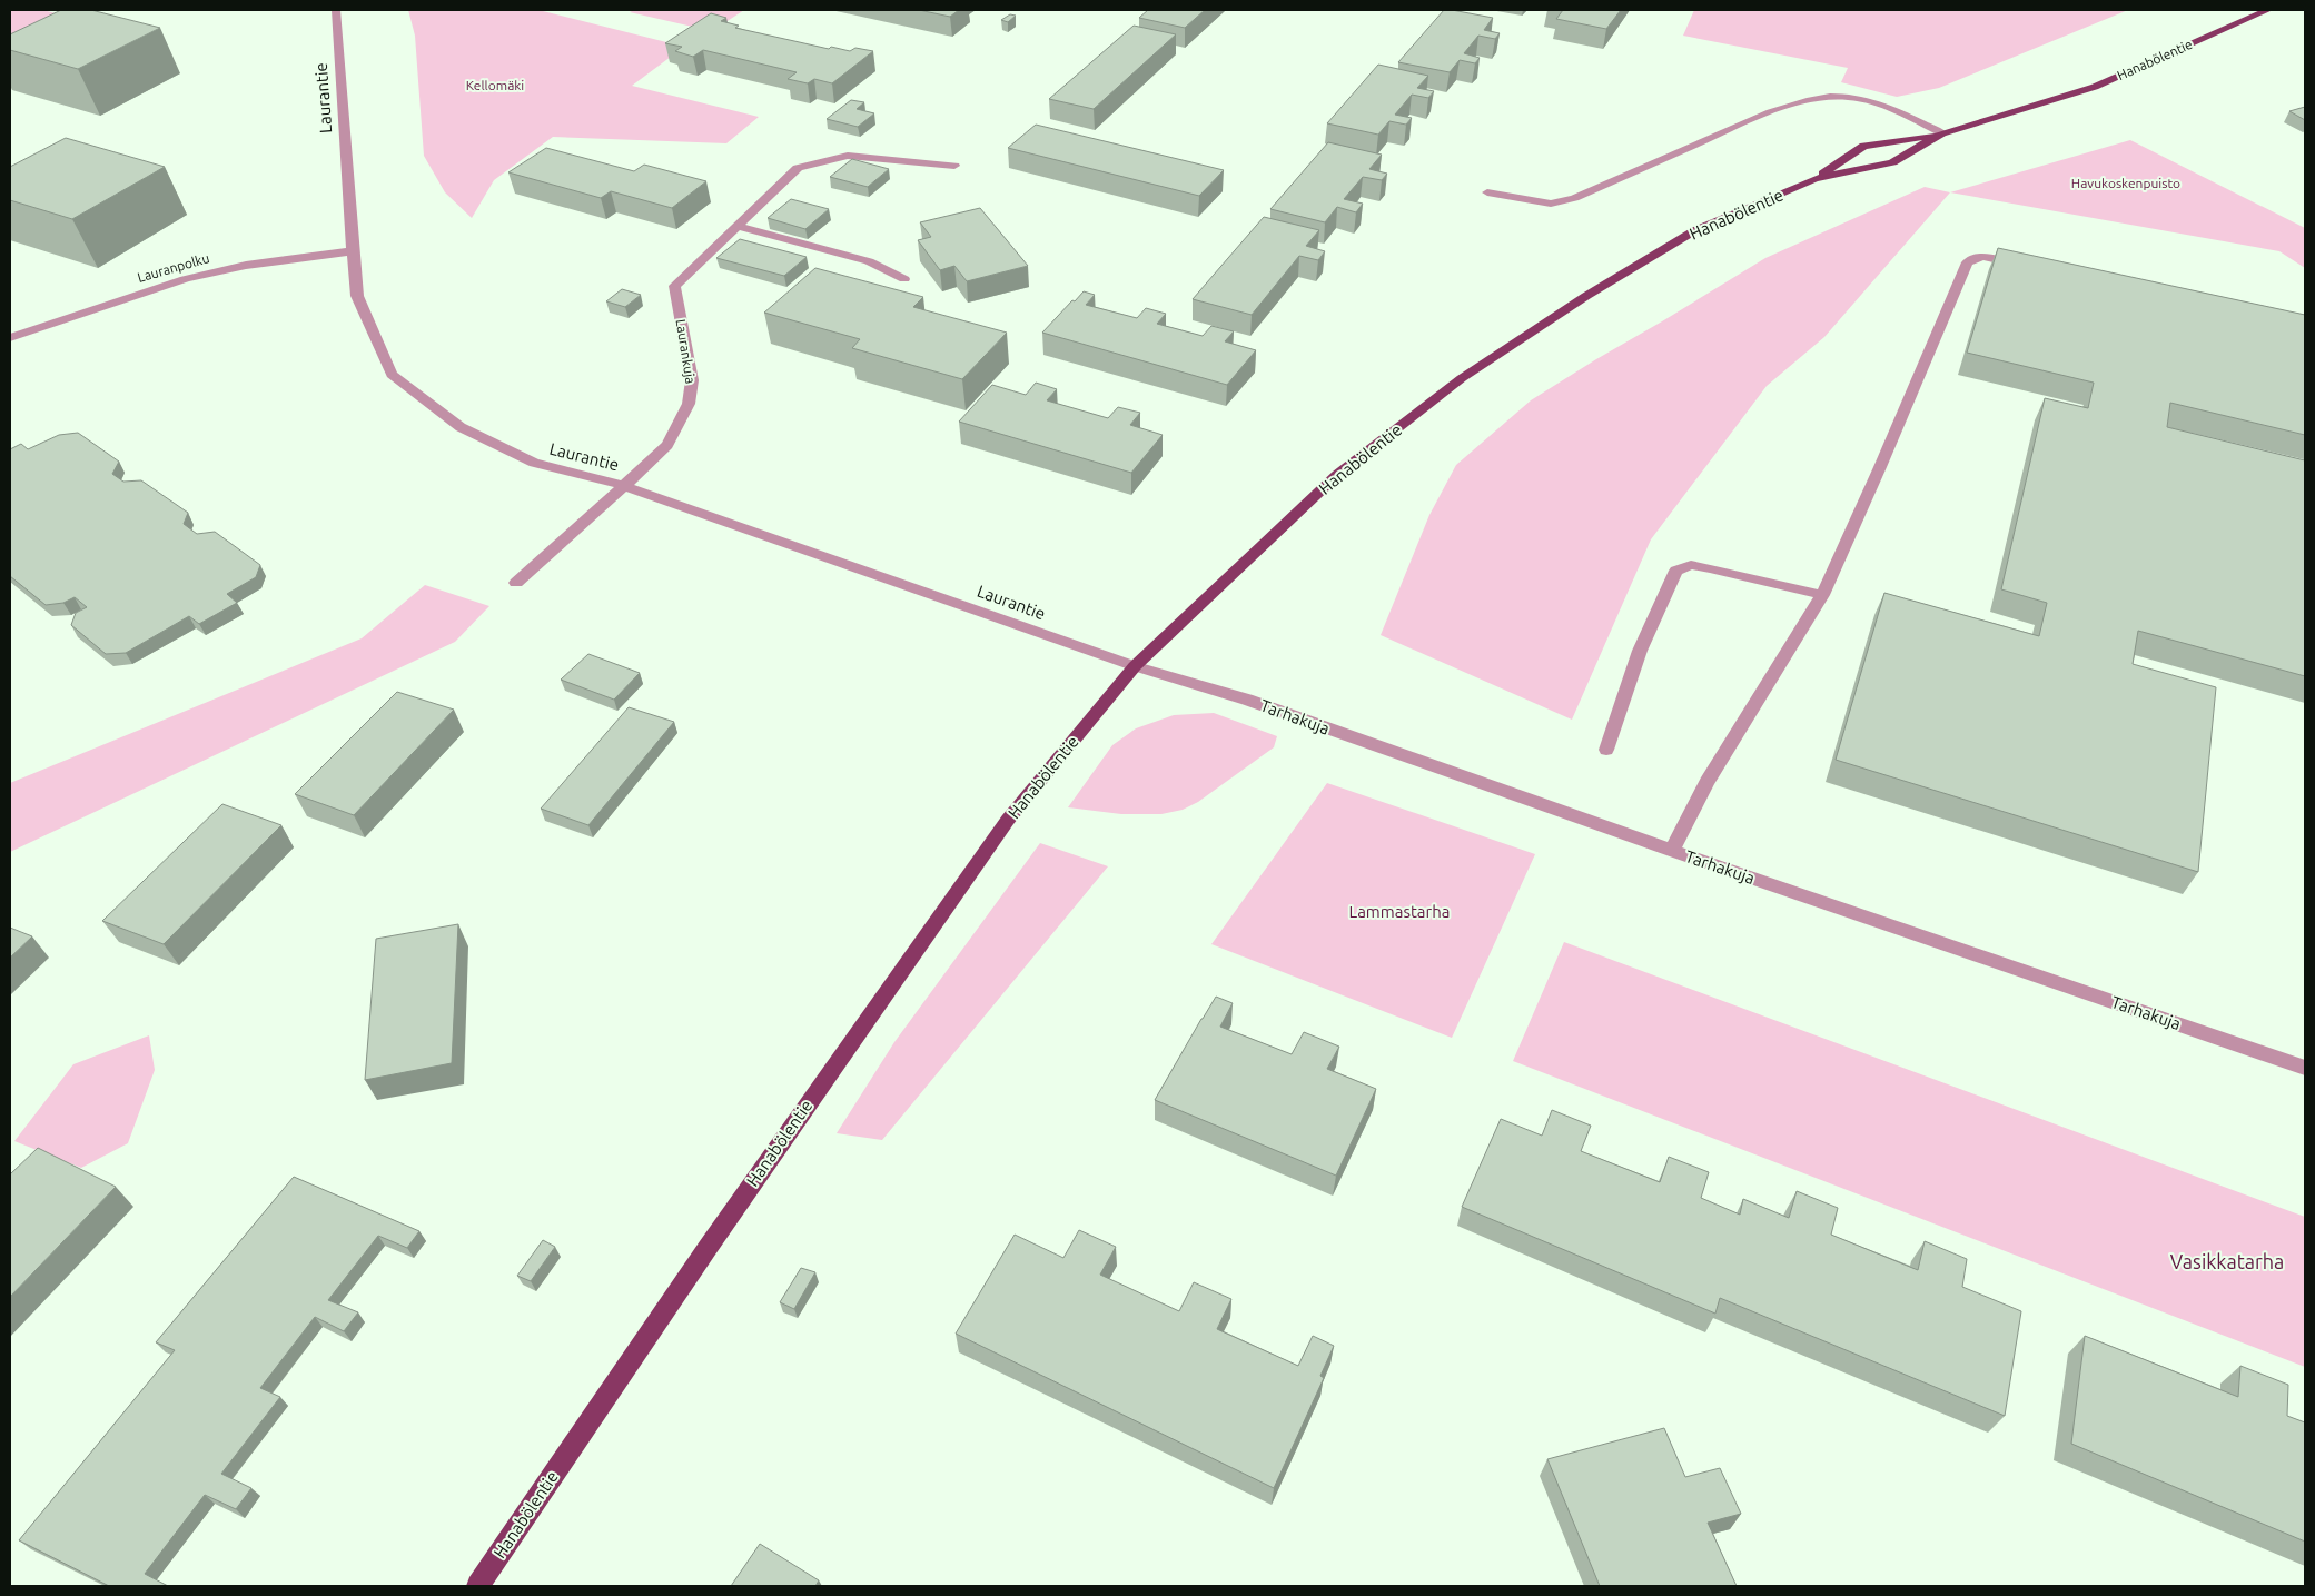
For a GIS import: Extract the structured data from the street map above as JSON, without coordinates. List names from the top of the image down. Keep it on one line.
{"streets":{"main road":["Hanabölentie"],"street":["Laurantie","Lauranpolku","Laurankuja","Tarhakuja"]},"crossings":[["Hanabölentie","Laurantie"],["Hanabölentie","Tarhakuja"],["Laurantie","Lauranpolku"],["Laurantie","Laurankuja"],["Laurantie","Tarhakuja"]],"parks":["Kellomäki","Havukoskenpuisto","Lammastarha","Vasikkatarha"]}
